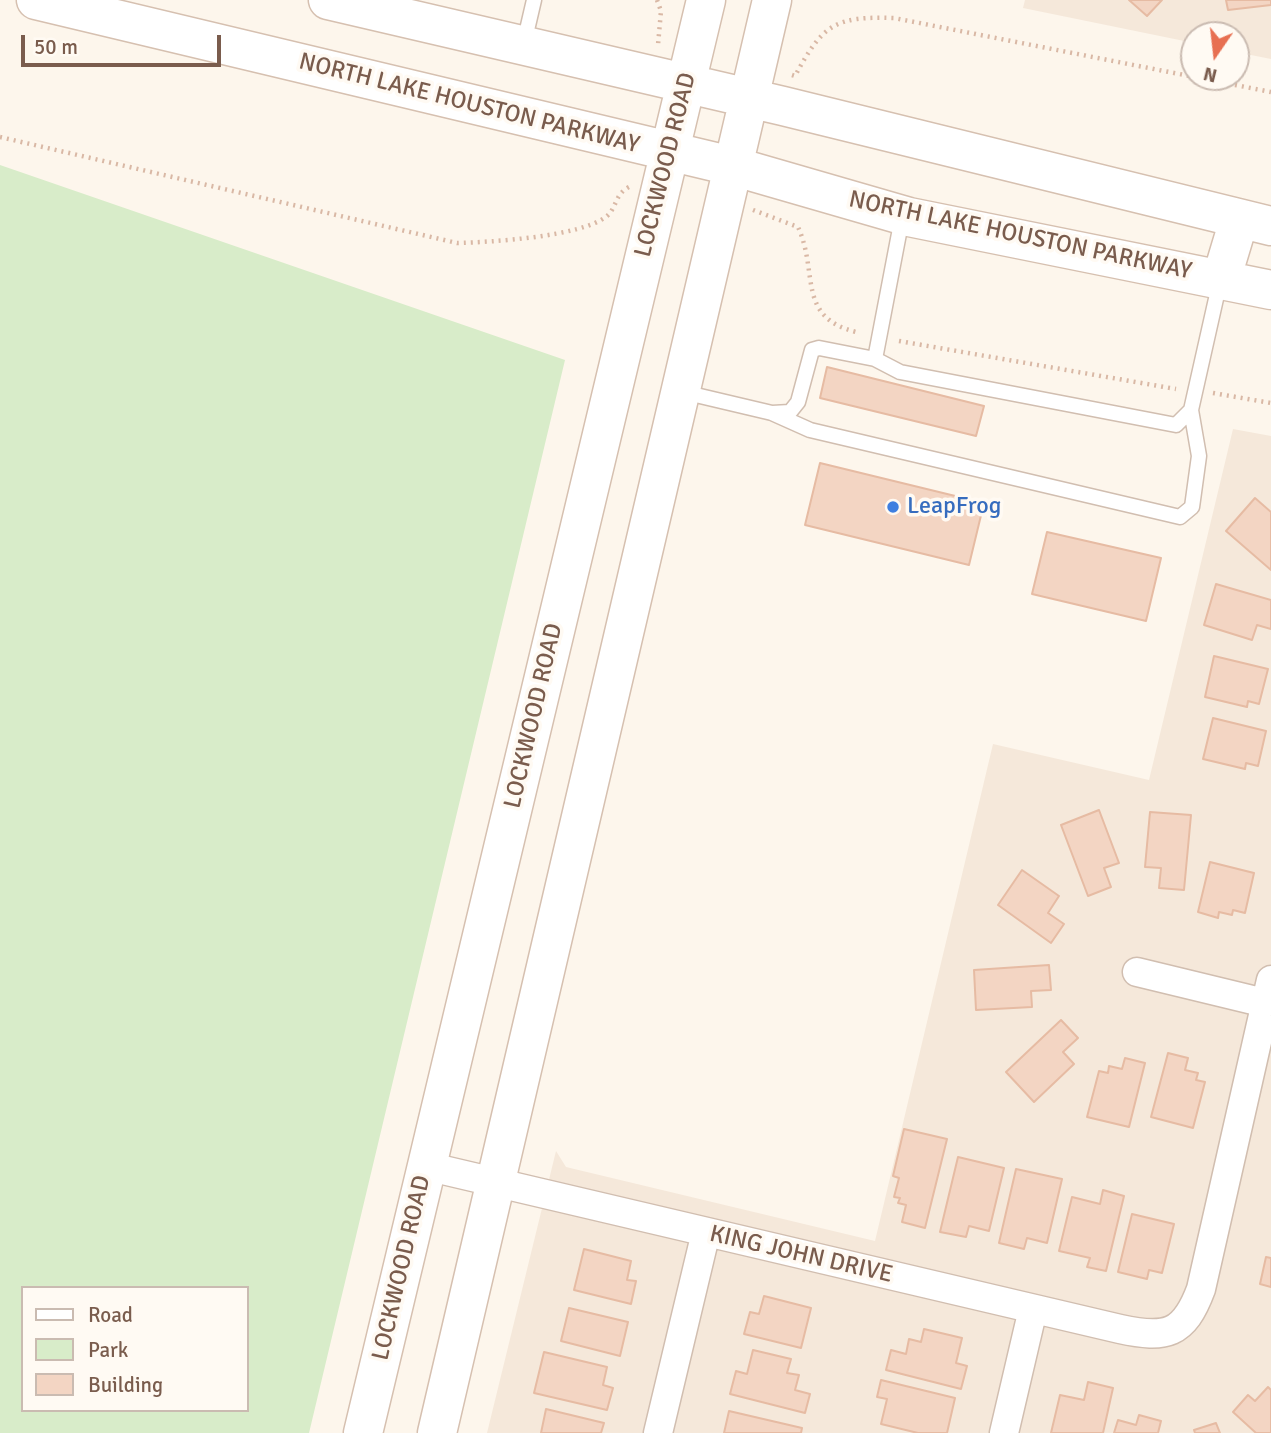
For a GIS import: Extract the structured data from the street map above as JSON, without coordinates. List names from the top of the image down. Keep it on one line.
{"streets":{"main road":["NORTH LAKE HOUSTON PARKWAY","LOCKWOOD ROAD"],"street":["KING JOHN DRIVE"]},"crossings":[["NORTH LAKE HOUSTON PARKWAY","LOCKWOOD ROAD"],["LOCKWOOD ROAD","KING JOHN DRIVE"]],"places":["LeapFrog"],"legend":["Road","Park","Building"],"scale_bar":"50 m","north":"bottom"}
